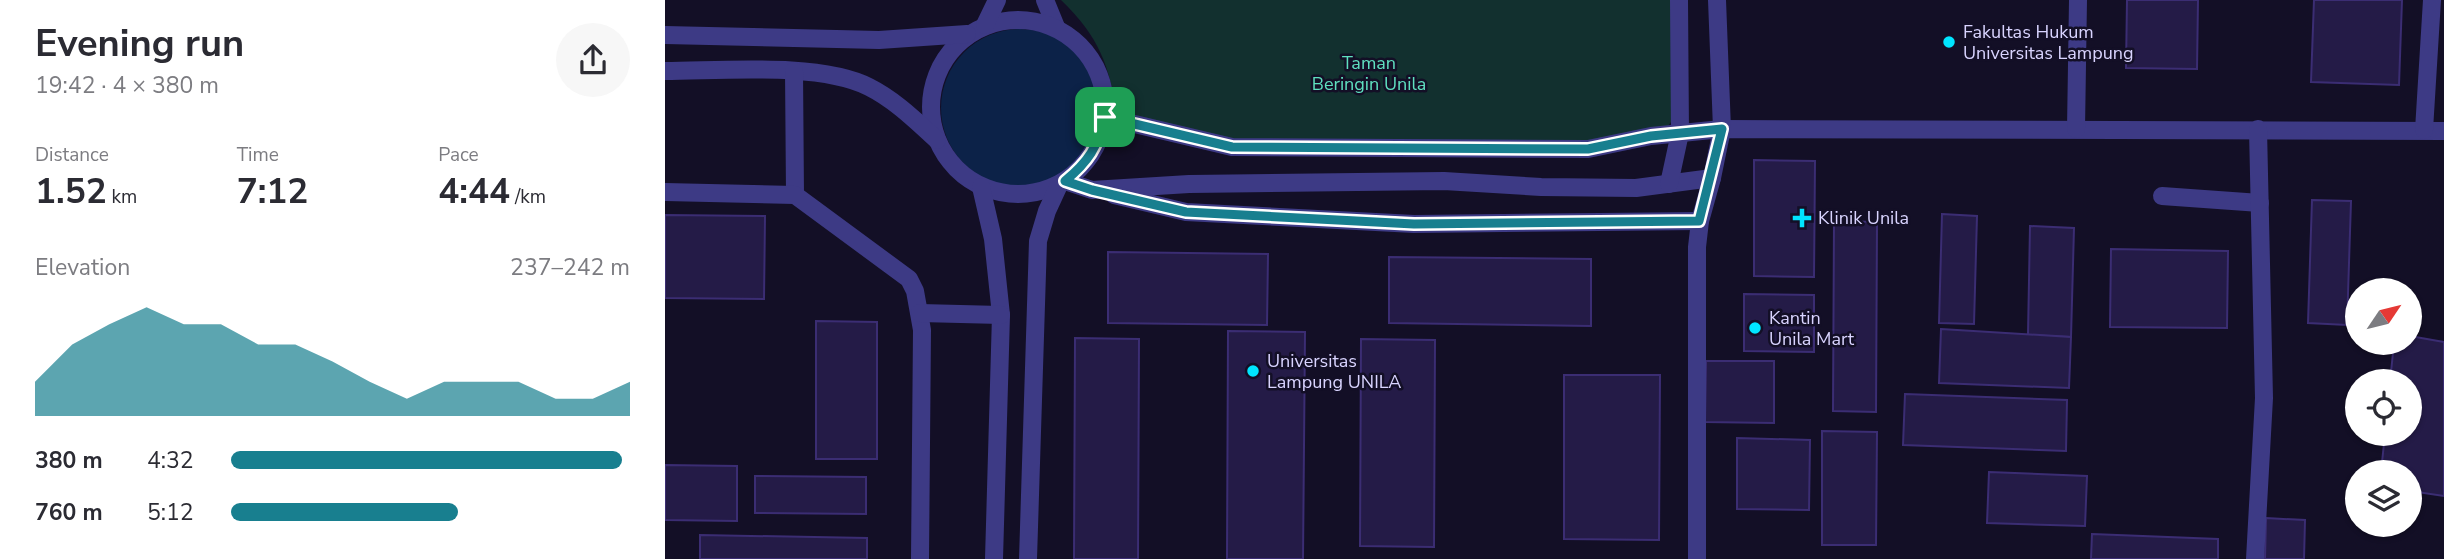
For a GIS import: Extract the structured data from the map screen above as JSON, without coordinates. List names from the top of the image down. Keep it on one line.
{"parks":["Taman Beringin Unila"],"places":{"other":["Fakultas Hukum Universitas Lampung","Kantin Unila Mart","Universitas Lampung UNILA"],"health":["Klinik Unila"]},"north":"top right","page":{"heading":["Evening run","19:42 · 4 × 380 m"],"stats":[["Distance","1.52 km"],["Time","7:12"],["Pace","4:44 /km"]],"chart":["Elevation","237–242 m"],"list":[{"name":"380 m","note":"4:32"},{"name":"760 m","note":"5:12"}]}}
